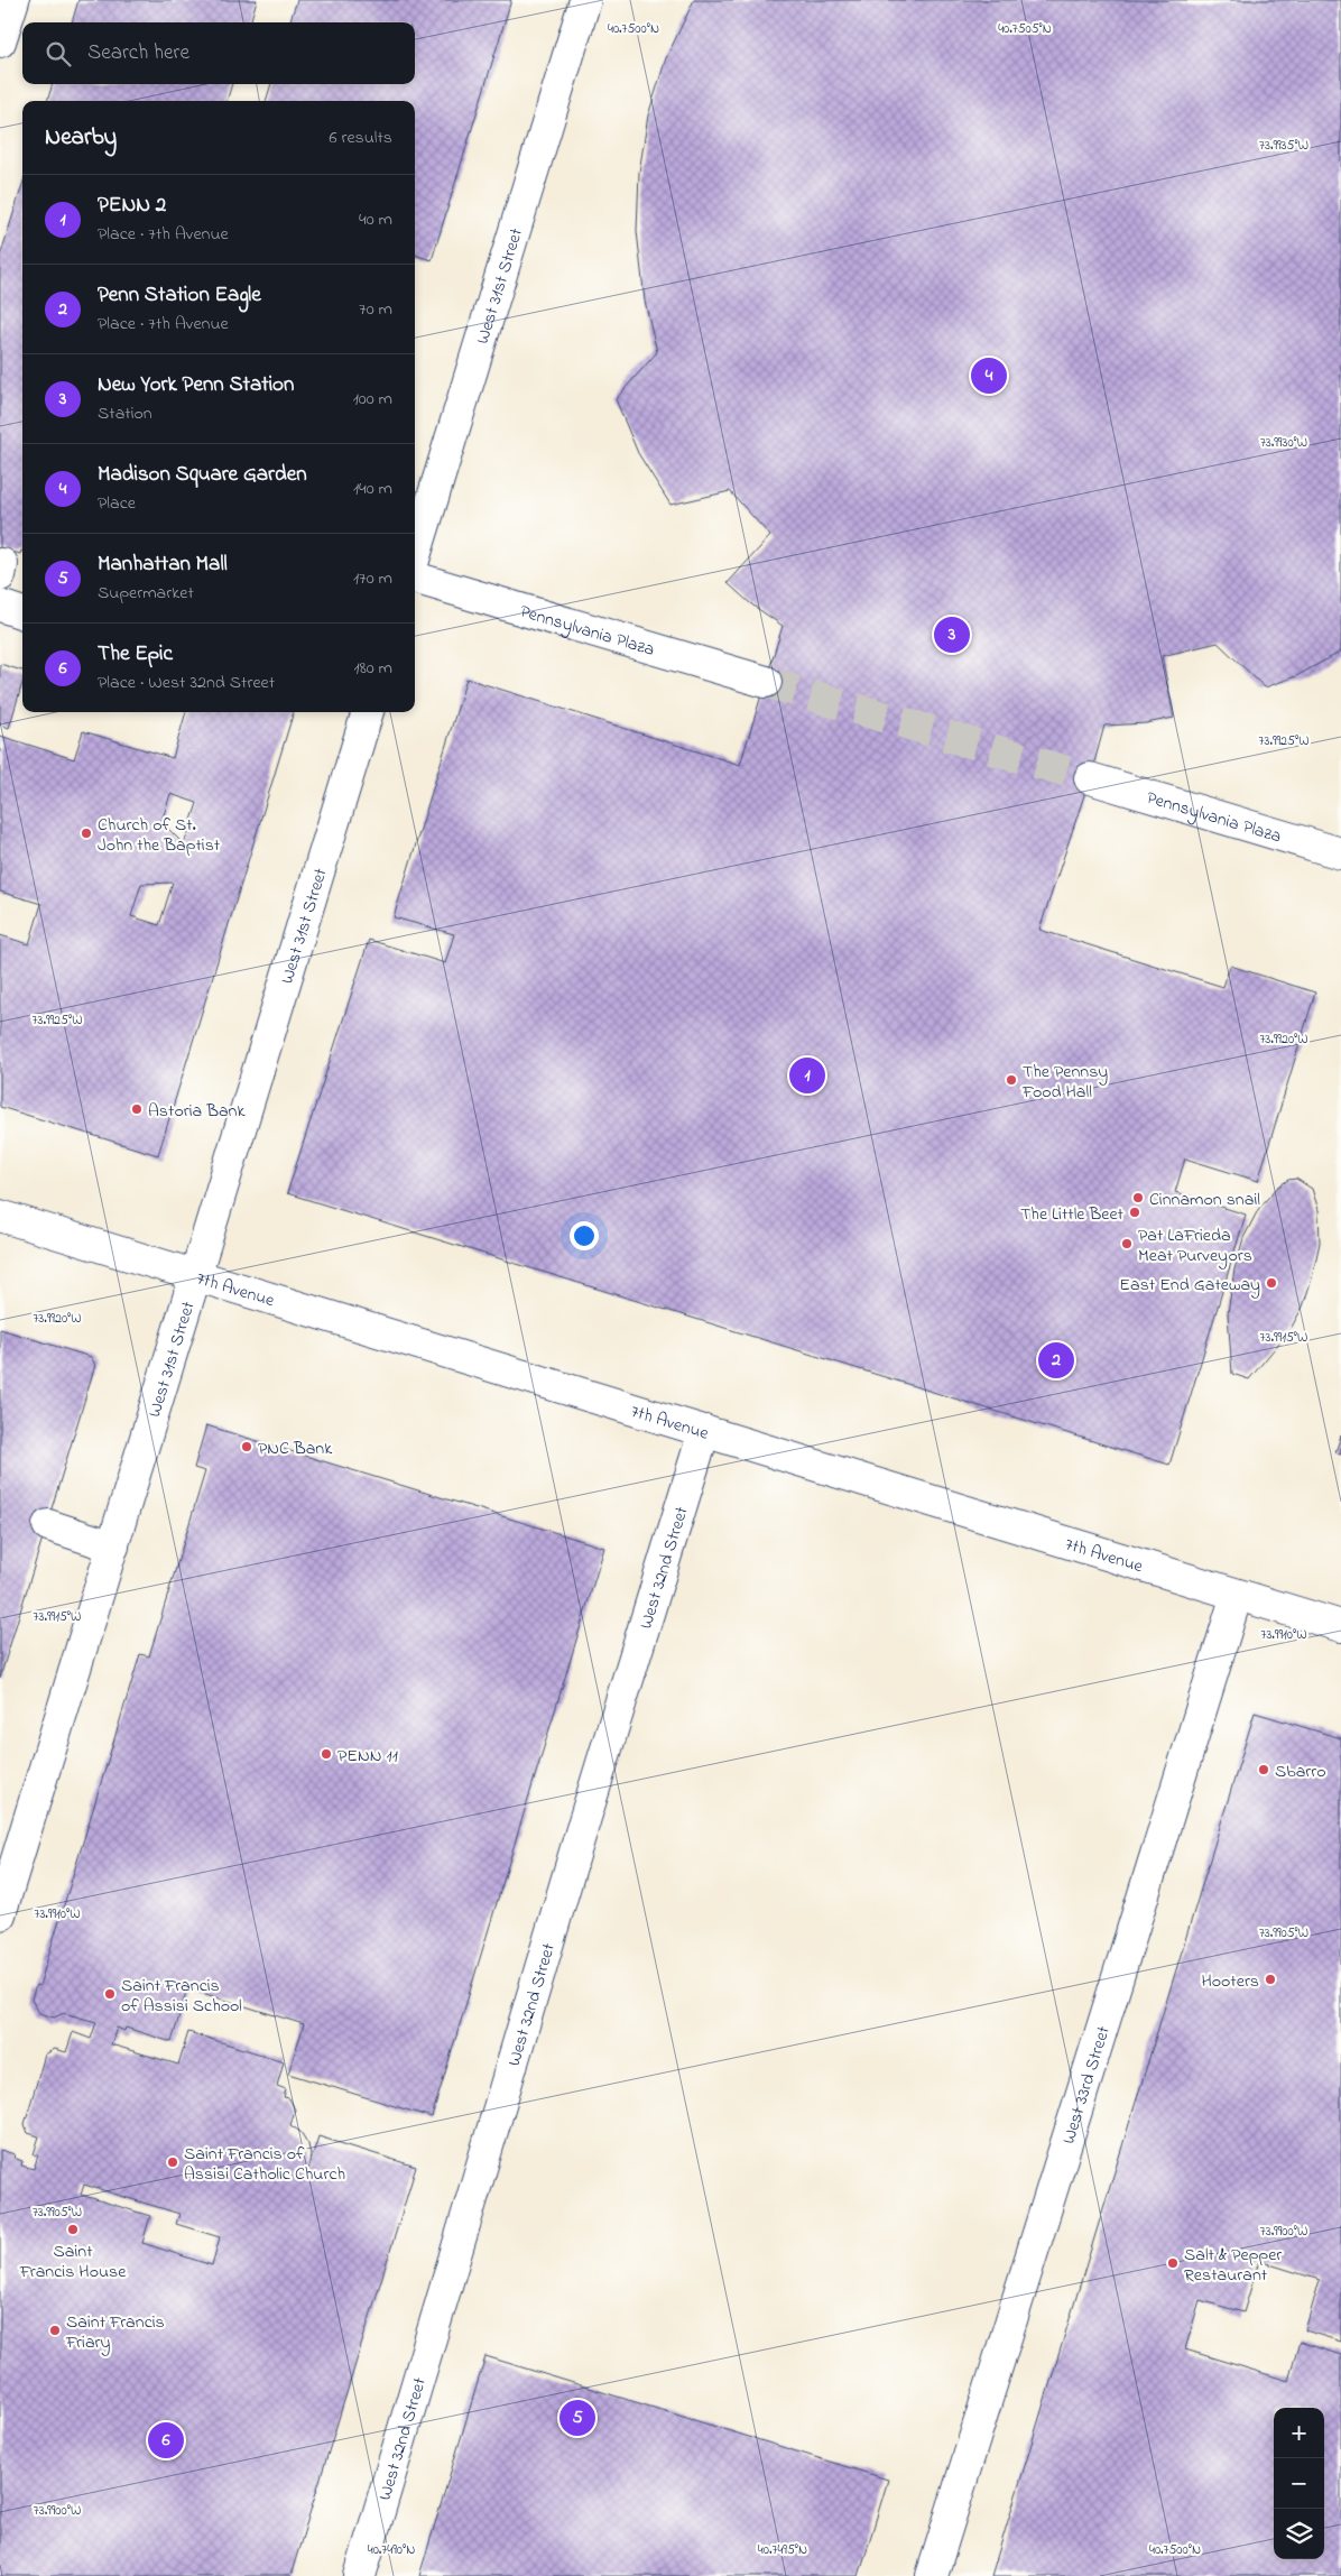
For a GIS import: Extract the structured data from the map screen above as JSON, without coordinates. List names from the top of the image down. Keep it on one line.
{"streets":{"street":["West 31st Street","Pennsylvania Plaza","7th Avenue","West 32nd Street","West 33rd Street"]},"crossings":[["West 31st Street","7th Avenue"],["7th Avenue","West 32nd Street"],["7th Avenue","West 33rd Street"]],"places":["Church of St. John the Baptist","The Pennsy Food Hall","Astoria Bank","Cinnamon snail","The Little Beet","Pat LaFrieda Meat Purveyors","East End Gateway","PNC Bank","PENN 11","Sbarro","Hooters","Saint Francis of Assisi School","Saint Francis of Assisi Catholic Church","Saint Francis House","Salt & Pepper Restaurant","Saint Francis Friary"],"page":{"search":"Search here","heading":["Nearby","6 results"],"list":[{"mark":"1","name":"PENN 2","note":"Place · 7th Avenue","value":"40 m"},{"mark":"2","name":"Penn Station Eagle","note":"Place · 7th Avenue","value":"70 m"},{"mark":"3","name":"New York Penn Station","note":"Station","value":"100 m"},{"mark":"4","name":"Madison Square Garden","note":"Place","value":"140 m"},{"mark":"5","name":"Manhattan Mall","note":"Supermarket","value":"170 m"},{"mark":"6","name":"The Epic","note":"Place · West 32nd Street","value":"180 m"}],"pins":["4","3","1","2","5","6"],"map_buttons":["+","−"]},"coordinates":["40.7500°N","40.7505°N","73.9935°W","73.9930°W","73.9925°W","73.9920°W","73.9915°W","73.9910°W","73.9905°W","73.9900°W","40.7490°N","40.7495°N"]}
